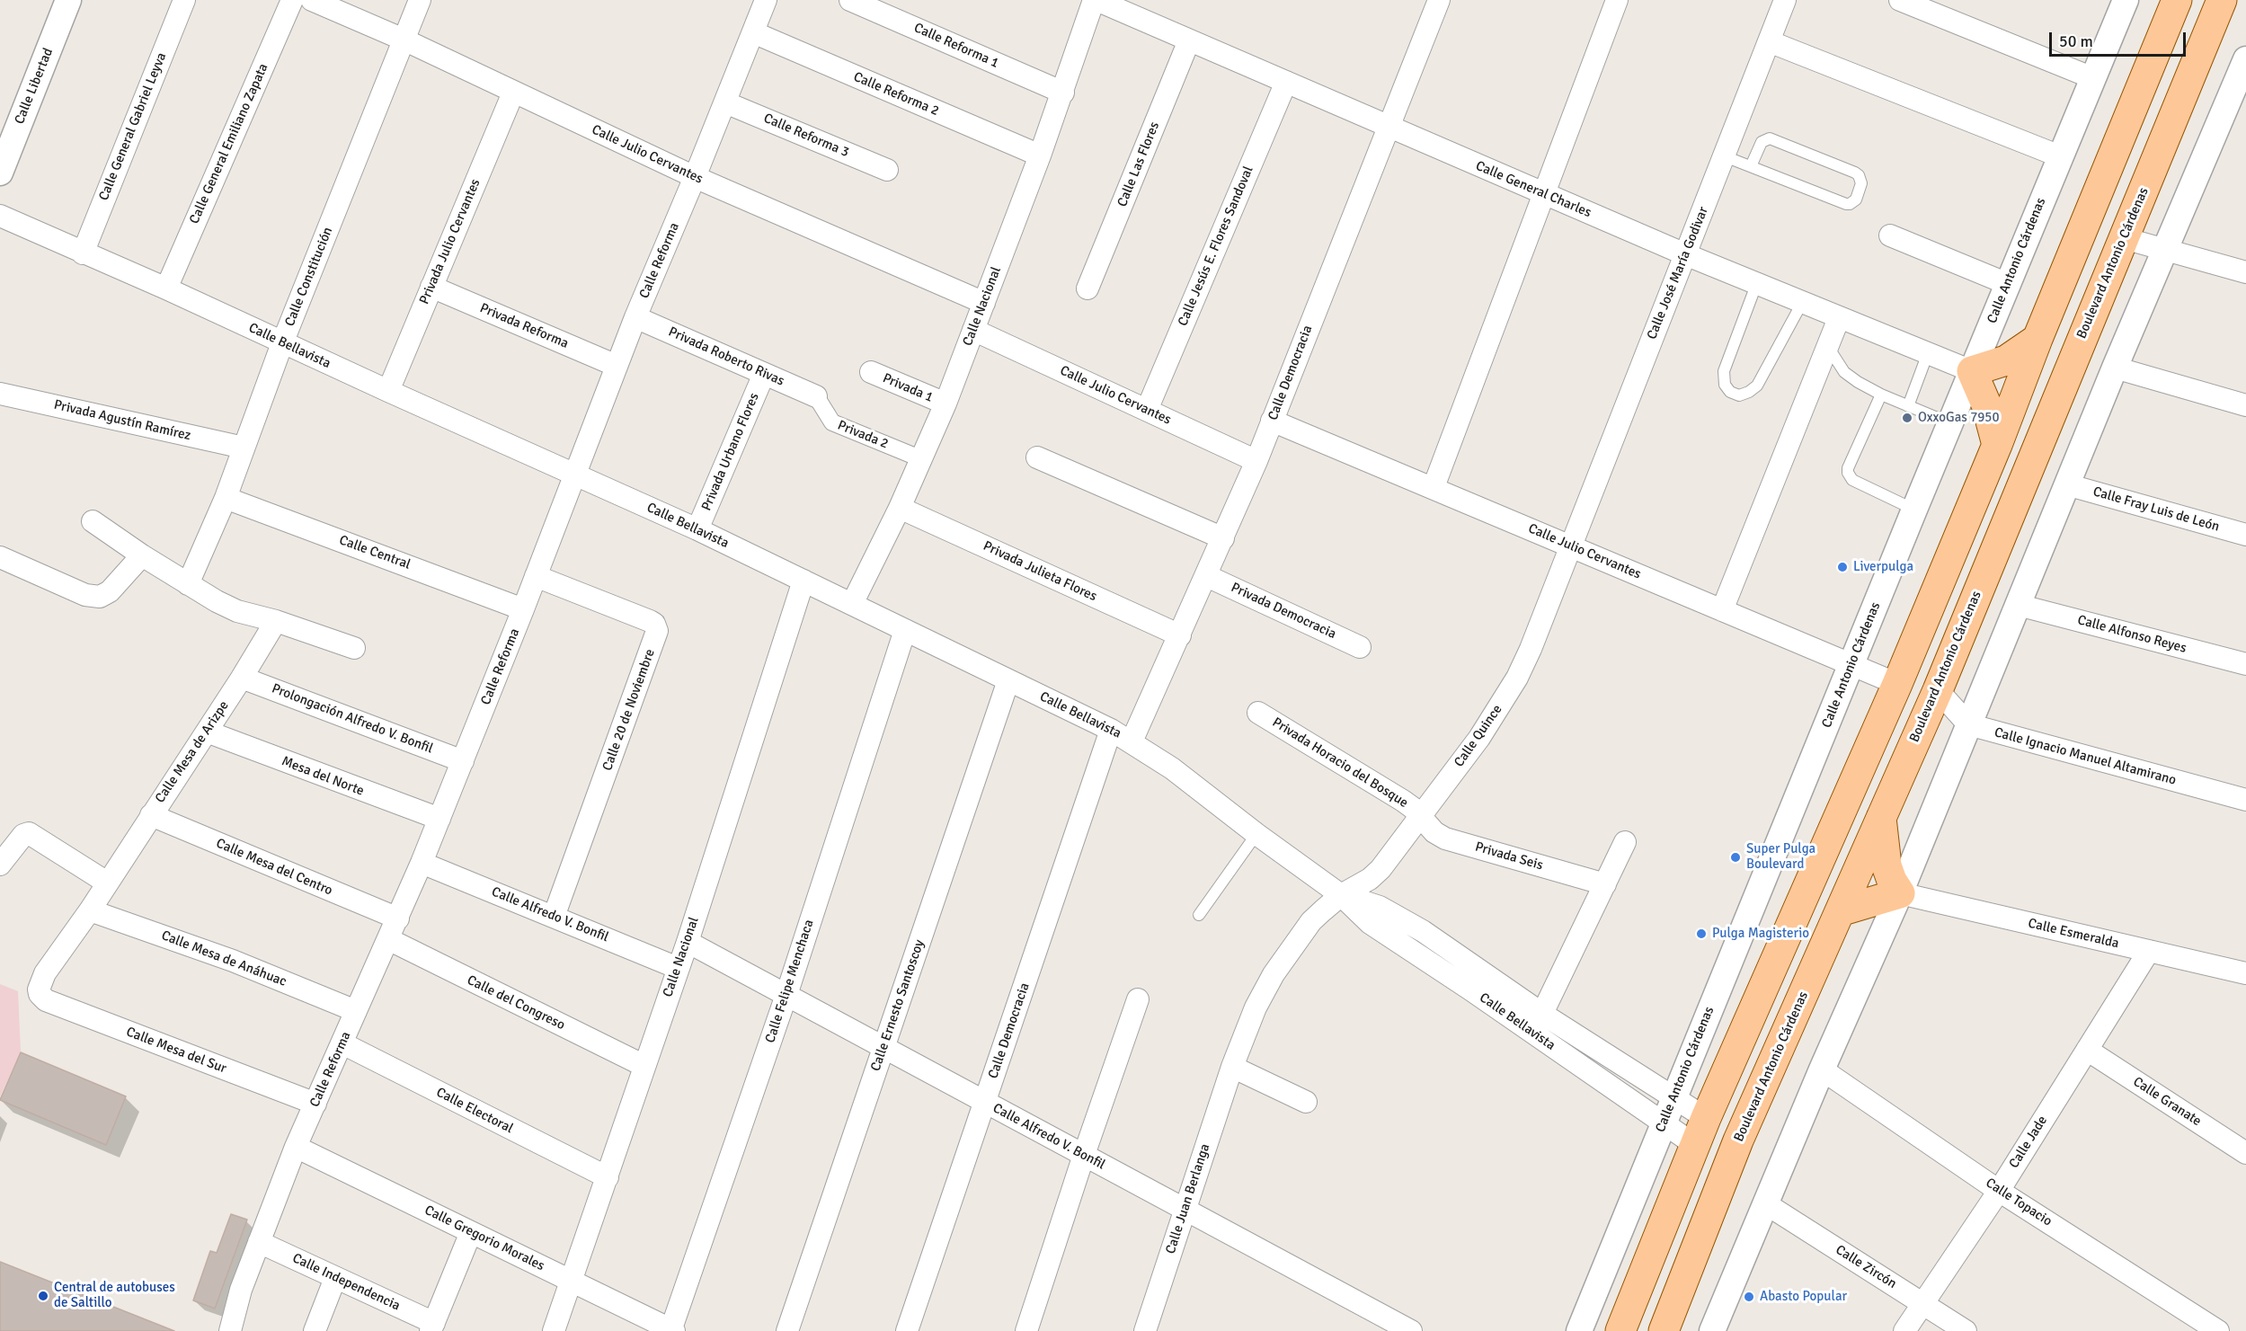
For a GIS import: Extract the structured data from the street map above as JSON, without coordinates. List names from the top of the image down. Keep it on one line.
{"streets":{"main road":["Boulevard Antonio Cárdenas"],"street":["Calle Reforma 1","Calle Libertad","Calle Reforma 2","Calle General Gabriel Leyva","Calle Reforma 3","Calle General Emiliano Zapata","Calle Julio Cervantes","Calle Las Flores","Calle General Charles","Privada Julio Cervantes","Calle Jesús E. Flores Sandoval","Calle Reforma","Calle Antonio Cárdenas","Calle José María Godivar","Calle Constitución","Calle Nacional","Privada Reforma","Calle Bellavista","Privada Roberto Rivas","Calle Democracia","Privada 1","Privada Agustín Ramírez","Privada 2","Privada Urbano Flores","Calle Fray Luis de León","Calle Central","Privada Julieta Flores","Privada Democracia","Calle Alfonso Reyes","Calle 20 de Noviembre","Prolongación Alfredo V. Bonfil","Calle Quince","Calle Mesa de Arizpe","Calle Ignacio Manuel Altamirano","Privada Horacio del Bosque","Mesa del Norte","Privada Seis","Calle Mesa del Centro","Calle Alfredo V. Bonfil","Calle Esmeralda","Calle Mesa de Anáhuac","Calle Felipe Menchaca","Calle del Congreso","Calle Ernesto Santoscoy","Calle Mesa del Sur","Calle Granate","Calle Electoral","Calle Jade","Calle Juan Berlanga","Calle Topacio","Calle Gregorio Morales","Calle Zircón","Calle Independencia"]},"crossings":[["Calle Reforma 1","Calle Nacional"],["Calle Reforma 2","Calle Reforma"],["Calle Reforma 2","Calle Nacional"],["Calle General Gabriel Leyva","Calle Bellavista"],["Calle Reforma 3","Calle Reforma"],["Calle General Emiliano Zapata","Calle Bellavista"],["Calle Julio Cervantes","Privada Julio Cervantes"],["Calle Julio Cervantes","Calle Jesús E. Flores Sandoval"],["Calle Julio Cervantes","Calle Reforma"],["Calle Julio Cervantes","Calle Antonio Cárdenas"],["Calle Julio Cervantes","Calle José María Godivar"],["Calle Julio Cervantes","Calle Constitución"],["Calle Julio Cervantes","Calle Nacional"],["Calle Julio Cervantes","Calle Democracia"],["Calle Julio Cervantes","Calle Quince"],["Calle Las Flores","Calle General Charles"],["Calle General Charles","Calle Jesús E. Flores Sandoval"],["Calle General Charles","Calle Antonio Cárdenas"],["Calle General Charles","Calle José María Godivar"],["Calle General Charles","Calle Nacional"],["Calle General Charles","Calle Democracia"],["Privada Julio Cervantes","Privada Reforma"],["Privada Julio Cervantes","Calle Bellavista"],["Calle Reforma","Privada Reforma"],["Calle Reforma","Calle Bellavista"],["Calle Reforma","Privada Roberto Rivas"],["Calle Reforma","Calle Central"],["Calle Reforma","Calle 20 de Noviembre"],["Calle Reforma","Prolongación Alfredo V. Bonfil"],["Calle Reforma","Mesa del Norte"],["Calle Reforma","Calle Mesa del Centro"],["Calle Reforma","Calle Alfredo V. Bonfil"],["Calle Reforma","Calle Mesa de Anáhuac"],["Calle Reforma","Calle del Congreso"],["Calle Reforma","Calle Mesa del Sur"],["Calle Reforma","Calle Electoral"],["Calle Reforma","Calle Gregorio Morales"],["Calle Reforma","Calle Independencia"],["Calle Antonio Cárdenas","Calle Bellavista"],["Calle José María Godivar","Calle Quince"],["Calle Constitución","Calle Bellavista"],["Calle Constitución","Privada Agustín Ramírez"],["Calle Constitución","Calle Central"],["Calle Nacional","Calle Bellavista"],["Calle Nacional","Privada 1"],["Calle Nacional","Privada 2"],["Calle Nacional","Privada Julieta Flores"],["Calle Nacional","Calle Alfredo V. Bonfil"],["Calle Nacional","Calle del Congreso"],["Calle Nacional","Calle Electoral"],["Calle Nacional","Calle Gregorio Morales"],["Calle Bellavista","Calle Democracia"],["Calle Bellavista","Privada Urbano Flores"],["Calle Bellavista","Calle Quince"],["Calle Bellavista","Calle Felipe Menchaca"],["Calle Bellavista","Calle Ernesto Santoscoy"],["Calle Bellavista","Calle Juan Berlanga"],["Privada Roberto Rivas","Privada 2"],["Privada Roberto Rivas","Privada Urbano Flores"],["Calle Democracia","Privada Julieta Flores"],["Calle Democracia","Privada Democracia"],["Calle Democracia","Calle Alfredo V. Bonfil"],["Calle 20 de Noviembre","Calle Alfredo V. Bonfil"],["Prolongación Alfredo V. Bonfil","Calle Mesa de Arizpe"],["Calle Quince","Privada Horacio del Bosque"],["Calle Quince","Privada Seis"],["Calle Quince","Calle Juan Berlanga"],["Calle Mesa de Arizpe","Mesa del Norte"],["Calle Mesa de Arizpe","Calle Mesa del Centro"],["Calle Mesa de Arizpe","Calle Mesa de Anáhuac"],["Calle Mesa de Arizpe","Calle Mesa del Sur"],["Privada Horacio del Bosque","Privada Seis"],["Calle Alfredo V. Bonfil","Calle Felipe Menchaca"],["Calle Alfredo V. Bonfil","Calle Ernesto Santoscoy"],["Calle Alfredo V. Bonfil","Calle Juan Berlanga"],["Calle Esmeralda","Calle Jade"],["Calle Felipe Menchaca","Calle Gregorio Morales"],["Calle Granate","Calle Jade"],["Calle Jade","Calle Topacio"],["Calle Jade","Calle Zircón"]],"places":["OxxoGas 7950","Liverpulga","Super Pulga Boulevard","Pulga Magisterio","Central de autobuses de Saltillo","Abasto Popular"],"scale_bar":"50 m"}
